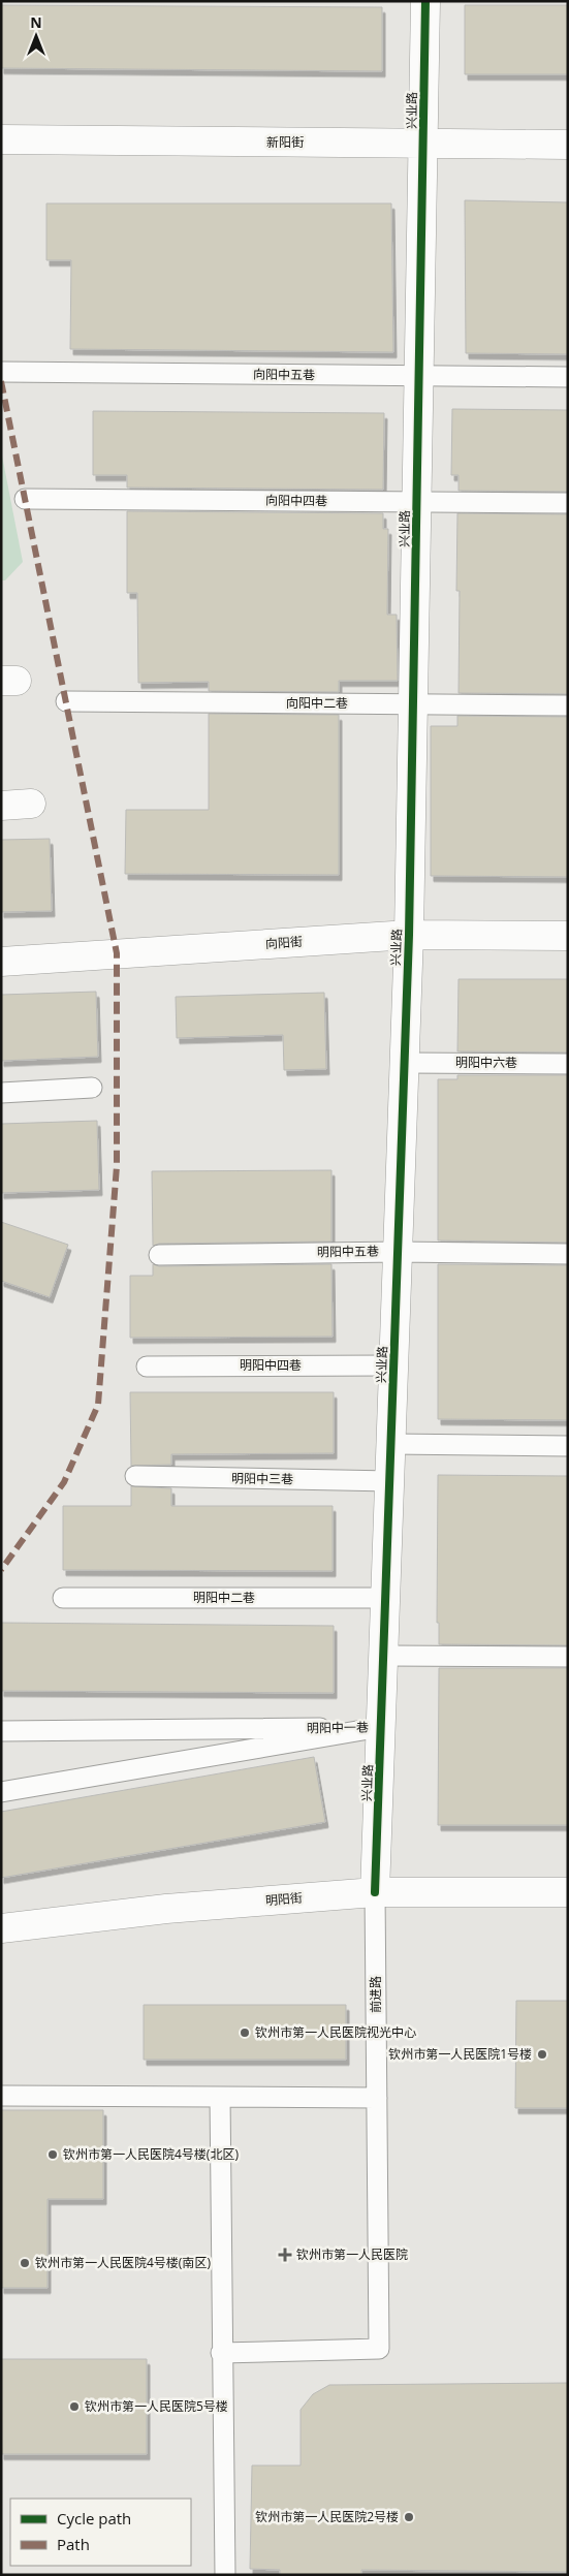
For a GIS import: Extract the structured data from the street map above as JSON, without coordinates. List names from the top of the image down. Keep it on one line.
{"streets":{"street":["兴业路","新阳街","向阳街","明阳街"],"lane":["向阳中五巷","向阳中四巷","向阳中二巷","明阳中六巷","明阳中五巷","明阳中四巷","明阳中三巷","明阳中二巷","明阳中一巷","前进路"]},"crossings":[["兴业路","新阳街"],["兴业路","向阳中五巷"],["兴业路","向阳中四巷"],["兴业路","向阳中二巷"],["兴业路","向阳街"],["兴业路","明阳中六巷"],["兴业路","明阳中五巷"],["兴业路","明阳中四巷"],["兴业路","明阳中三巷"],["兴业路","明阳中二巷"],["兴业路","明阳中一巷"],["兴业路","明阳街"],["兴业路","前进路"],["明阳街","前进路"]],"places":{"other":["钦州市第一人民医院视光中心","钦州市第一人民医院1号楼","钦州市第一人民医院4号楼(北区)","钦州市第一人民医院4号楼(南区)","钦州市第一人民医院5号楼","钦州市第一人民医院2号楼"],"health":["钦州市第一人民医院"]},"legend":["Cycle path","Path"],"north":"top"}
